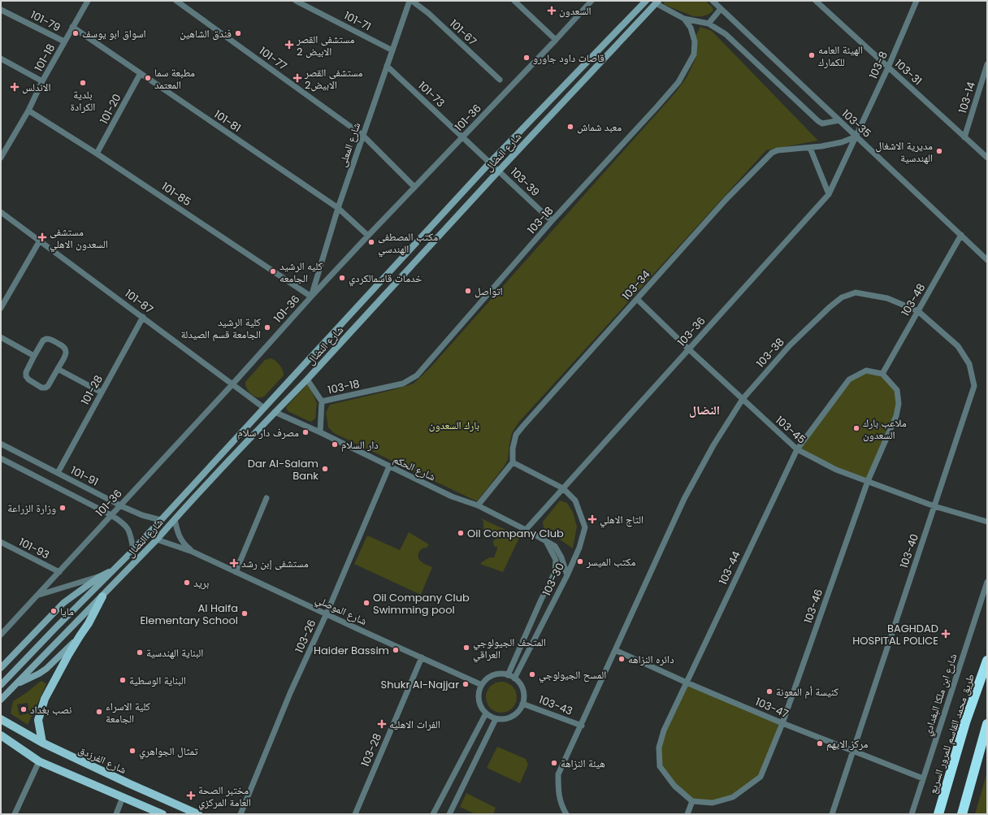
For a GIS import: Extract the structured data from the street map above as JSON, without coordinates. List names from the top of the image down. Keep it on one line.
{"streets":{"highway":["طريق محمد القاسم للمرور السريع"],"main road":["شارع النضال","شارع الفرزدق"],"street":["101-79","101-71","101-67","101-18","101-77","103-8","103-31","101-73","103-14","101-20","101-36","101-81","103-35","شارع المعلى","103-39","101-85","103-18","103-34","103-48","101-87","103-36","103-38","101-28","103-45","شارع الحكم","101-91","101-93","103-40","103-44","103-30","103-46","شارع الموصلي","103-26","شارع ابن ملكا البغدادي","103-43","103-47","103-28"]},"crossings":[["101-79","101-18"],["101-71","شارع المعلى"],["101-67","شارع المعلى"],["101-18","101-81"],["101-18","101-85"],["101-77","101-36"],["101-77","شارع المعلى"],["103-8","103-31"],["103-8","103-35"],["103-8","103-34"],["103-8","103-36"],["103-31","103-14"],["101-73","101-36"],["101-73","شارع المعلى"],["101-73","شارع النضال"],["101-73","103-39"],["101-20","101-81"],["101-20","101-85"],["101-36","101-81"],["101-36","شارع المعلى"],["101-36","101-85"],["101-36","101-87"],["101-36","101-91"],["101-36","101-93"],["101-81","شارع المعلى"],["103-35","103-34"],["103-35","103-48"],["103-35","103-36"],["شارع المعلى","101-85"],["شارع النضال","103-39"],["شارع النضال","101-87"],["شارع النضال","شارع الحكم"],["شارع النضال","101-91"],["شارع النضال","شارع الموصلي"],["103-39","103-18"],["103-34","103-36"],["103-34","103-45"],["103-34","103-30"],["103-48","103-38"],["103-48","103-40"],["103-48","103-44"],["103-48","103-46"],["101-87","101-28"],["103-36","103-45"],["103-36","شارع الحكم"],["103-36","103-30"],["103-38","103-45"],["103-38","103-40"],["103-38","103-43"],["103-38","103-47"],["101-28","101-91"],["103-45","103-40"],["103-45","103-44"],["103-45","103-46"],["شارع الحكم","103-30"],["شارع الحكم","103-26"],["103-40","103-47"],["103-44","103-46"],["103-44","103-47"],["103-30","شارع الموصلي"],["103-30","103-43"],["103-46","103-47"],["شارع الموصلي","103-26"],["شارع الموصلي","103-43"],["شارع الموصلي","103-28"],["شارع ابن ملكا البغدادي","103-47"]],"districts":["النضال"],"parks":["بارك السعدون"],"places":{"health":["السعدون","مستشفى القصر الابيض 2","مستشفى القصر الابيض2","الاندلس","مستشفى السعدون الاهلي","التاج الاهلي","مستشفى إبن رشد","BAGHDAD HOSPITAL POLICE","الفرات الاهليه","مختبر الصحة العامة المركزي"],"other":["اسواق ابو يوسف","فندق الشاهين","الهيئة العامه للكمارك","قاصات داود جاورو","مطبعة سما المعتمد","بلدية الكرادة","معبد شماش","مديرية الاشغال الهندسية","مكتب المصطفى الهندسي","كليه الرشيد الجامعه","خدمات قاسمالكردي","اتواصل","كلية الرشيد الجامعة قسم الصيدلة","ملاعب بارك السعدون","مصرف دار سلام","دار السلام","Dar Al-Salam Bank","وزارة الزراعة","Oil Company Club","مكتب الميسر","بريد","Oil Company Club Swimming pool","مايا","Al Haifa Elementary School","المتحف الجيولوجي العراقي","Haider Bassim","البناية الهندسية","دائره النزاهه","المسح الجيولوجي","البناية الوسطية","Shukr Al-Najjar","كنيسة أم المعونة","نصب بغداد","كلية الاسراء الجامعة","مركز الايهم","تمثال الجواهري","هيئة النزاهة"]}}
